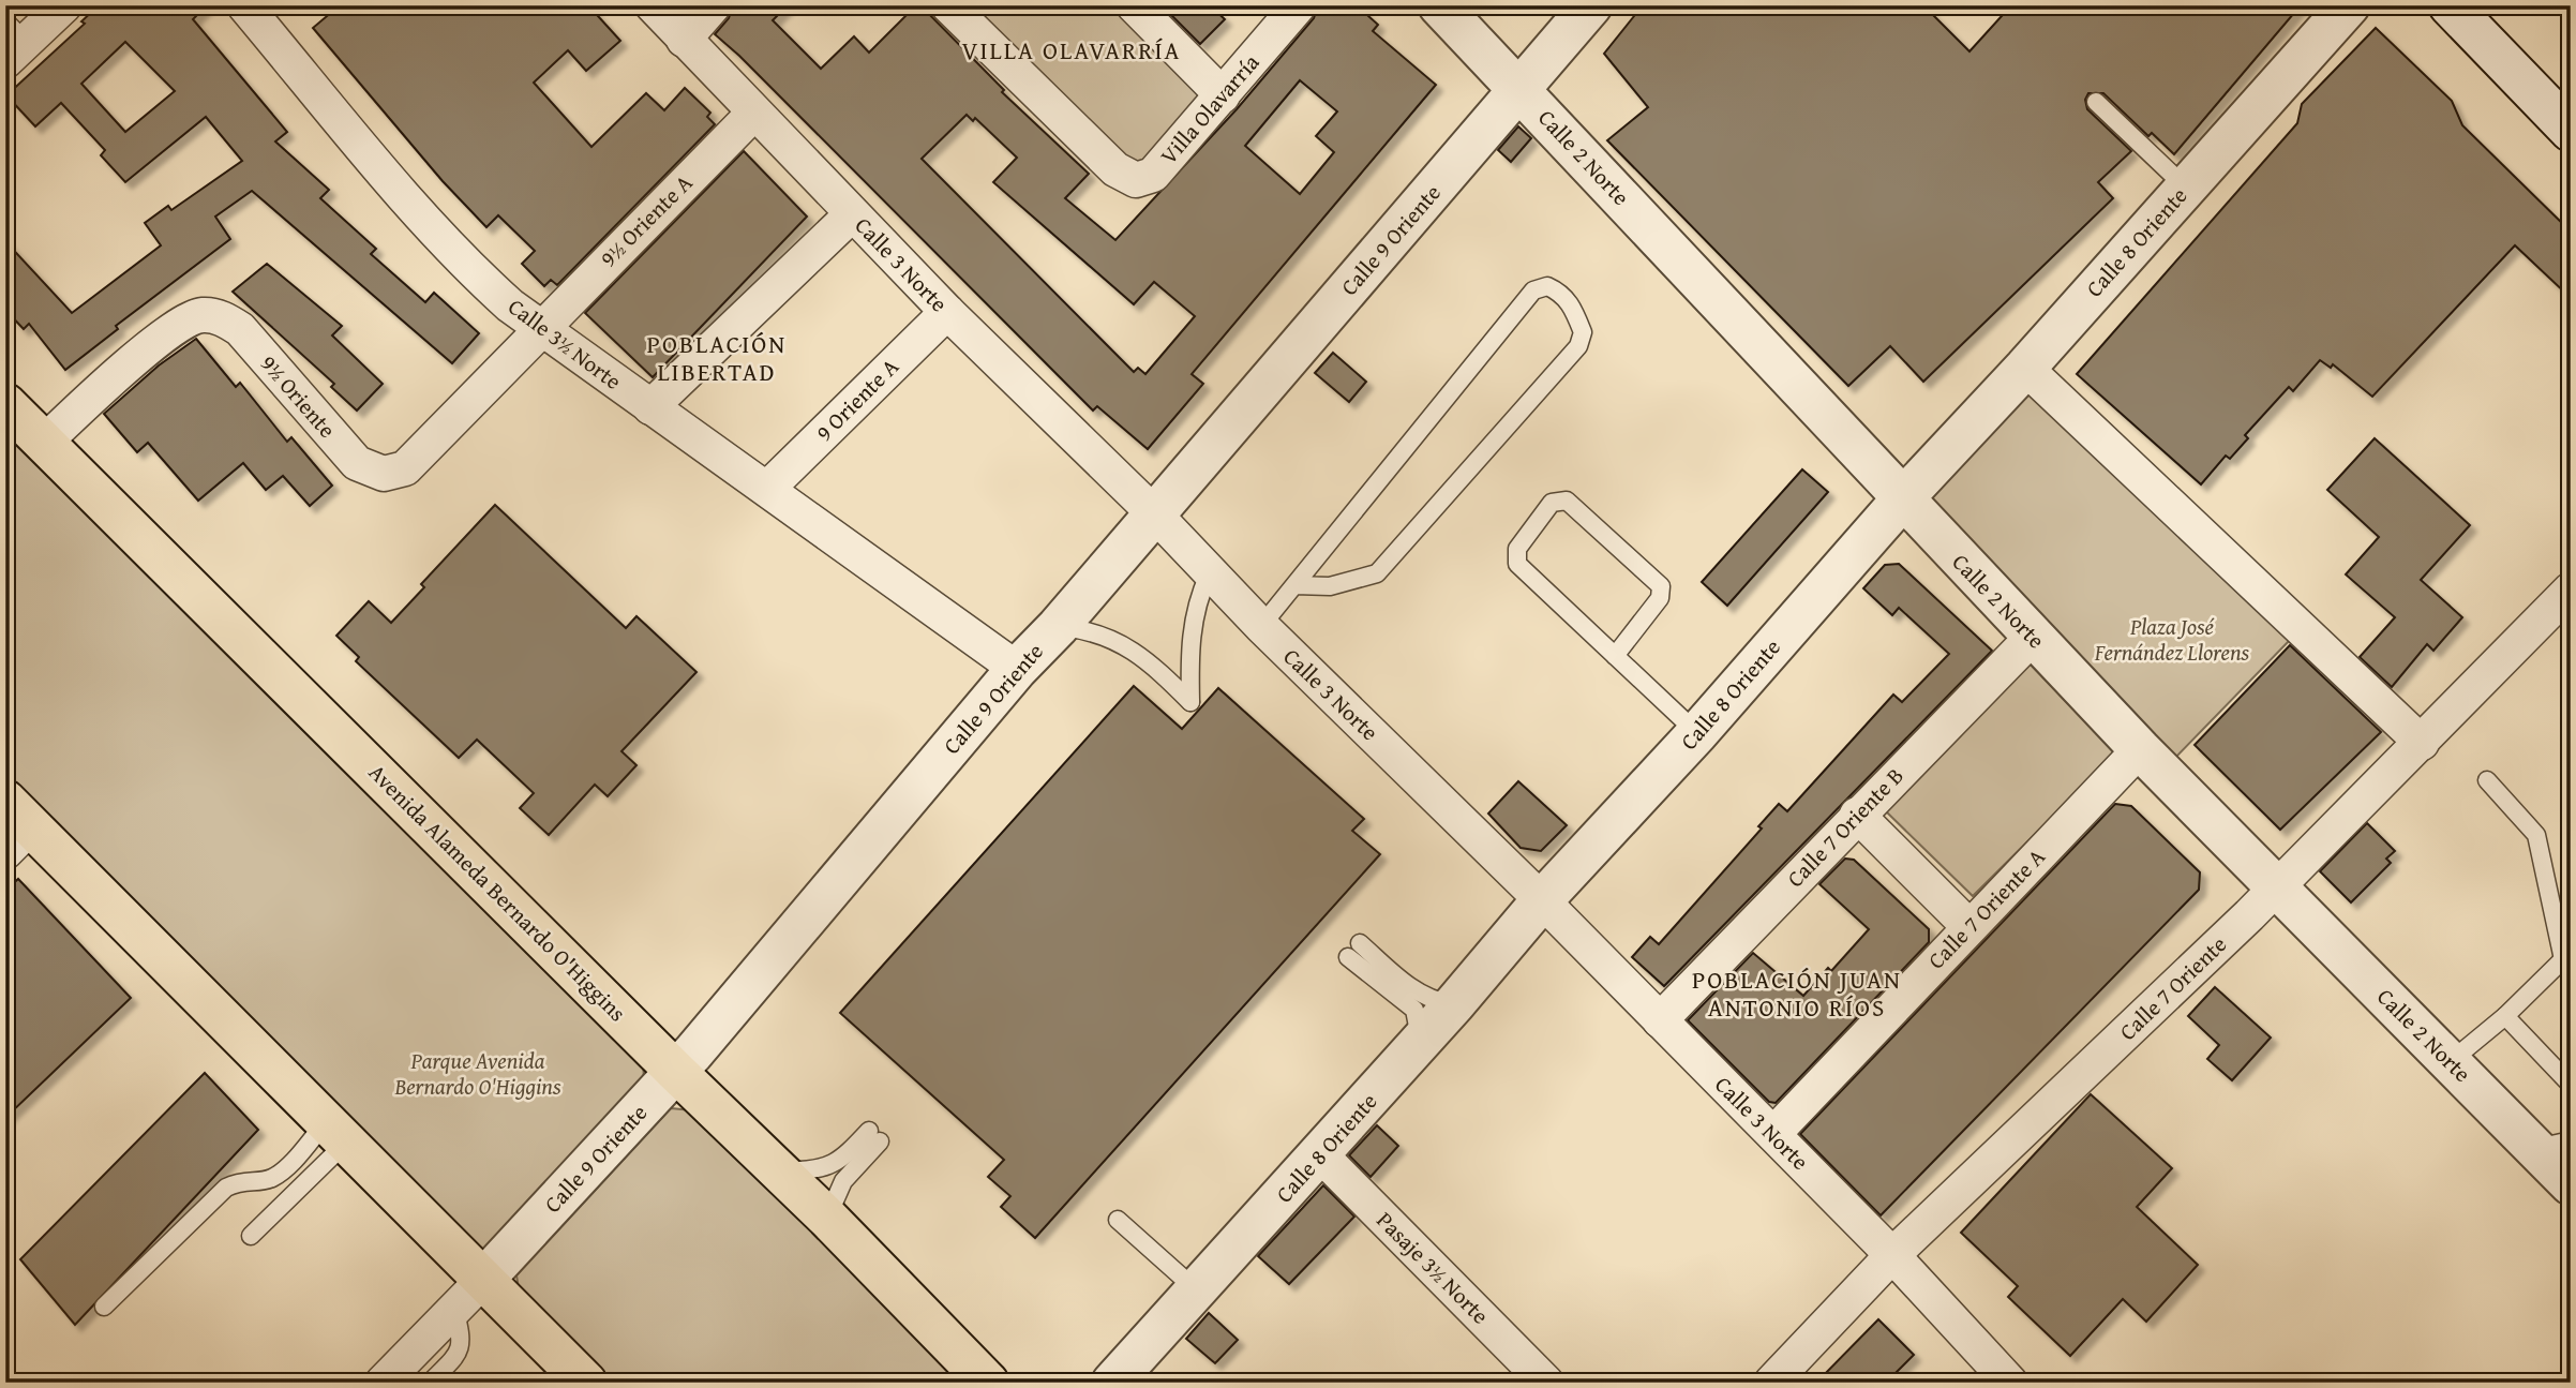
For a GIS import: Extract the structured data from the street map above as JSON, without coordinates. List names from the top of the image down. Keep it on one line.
{"streets":{"main road":["Avenida Alameda Bernardo O'Higgins"],"street":["Villa Olavarría","Calle 2 Norte","9½ Oriente A","Calle 9 Oriente","Calle 8 Oriente","Calle 3 Norte","Calle 3½ Norte","9½ Oriente","9 Oriente A","Calle 7 Oriente B","Calle 7 Oriente A","Calle 7 Oriente","Pasaje 3½ Norte"]},"crossings":[["Calle 2 Norte","Calle 9 Oriente"],["Calle 2 Norte","Calle 8 Oriente"],["Calle 2 Norte","Calle 7 Oriente B"],["Calle 2 Norte","Calle 7 Oriente A"],["Calle 2 Norte","Calle 7 Oriente"],["9½ Oriente A","Calle 3 Norte"],["9½ Oriente A","Calle 3½ Norte"],["9½ Oriente A","9½ Oriente"],["Calle 9 Oriente","Calle 3 Norte"],["Calle 9 Oriente","Calle 3½ Norte"],["Calle 9 Oriente","Avenida Alameda Bernardo O'Higgins"],["Calle 8 Oriente","Calle 3 Norte"],["Calle 8 Oriente","Pasaje 3½ Norte"],["Calle 3 Norte","9 Oriente A"],["Calle 3 Norte","Calle 7 Oriente B"],["Calle 3 Norte","Calle 7 Oriente A"],["Calle 3 Norte","Calle 7 Oriente"],["Calle 3½ Norte","9½ Oriente"],["Calle 3½ Norte","9 Oriente A"],["9½ Oriente","Avenida Alameda Bernardo O'Higgins"]],"districts":["VILLA OLAVARRÍA","POBLACIÓN LIBERTAD","POBLACIÓN JUAN ANTONIO RÍOS"],"parks":["Plaza José Fernández Llorens","Parque Avenida Bernardo O'Higgins"]}
